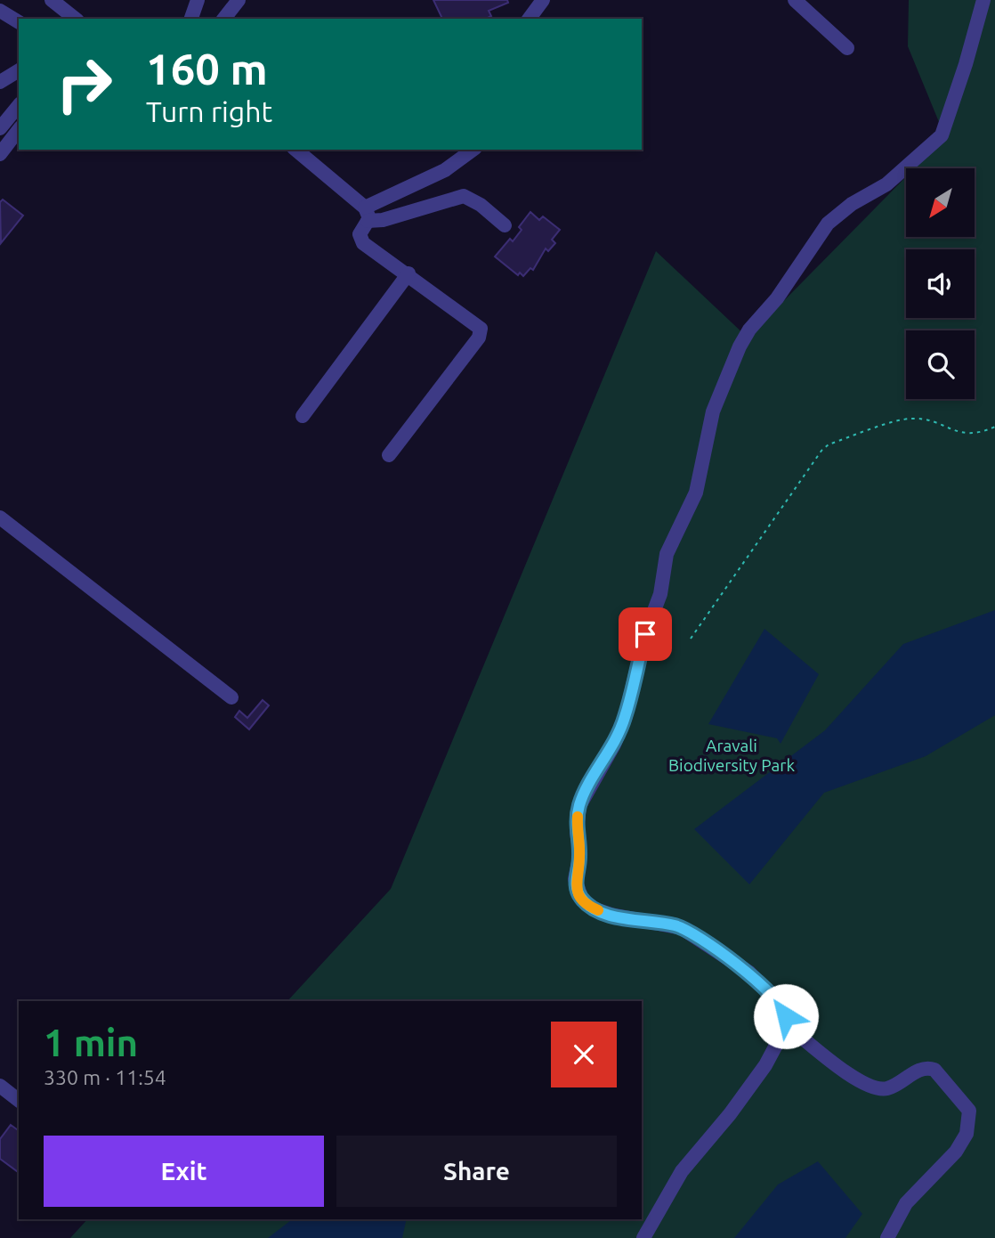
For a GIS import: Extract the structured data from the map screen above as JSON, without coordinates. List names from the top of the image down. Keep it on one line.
{"parks":["Aravali Biodiversity Park"],"north":"bottom left","page":{"turn":["160 m","Turn right"],"heading":["1 min","330 m · 11:54"],"buttons":["Exit","Share"]}}
